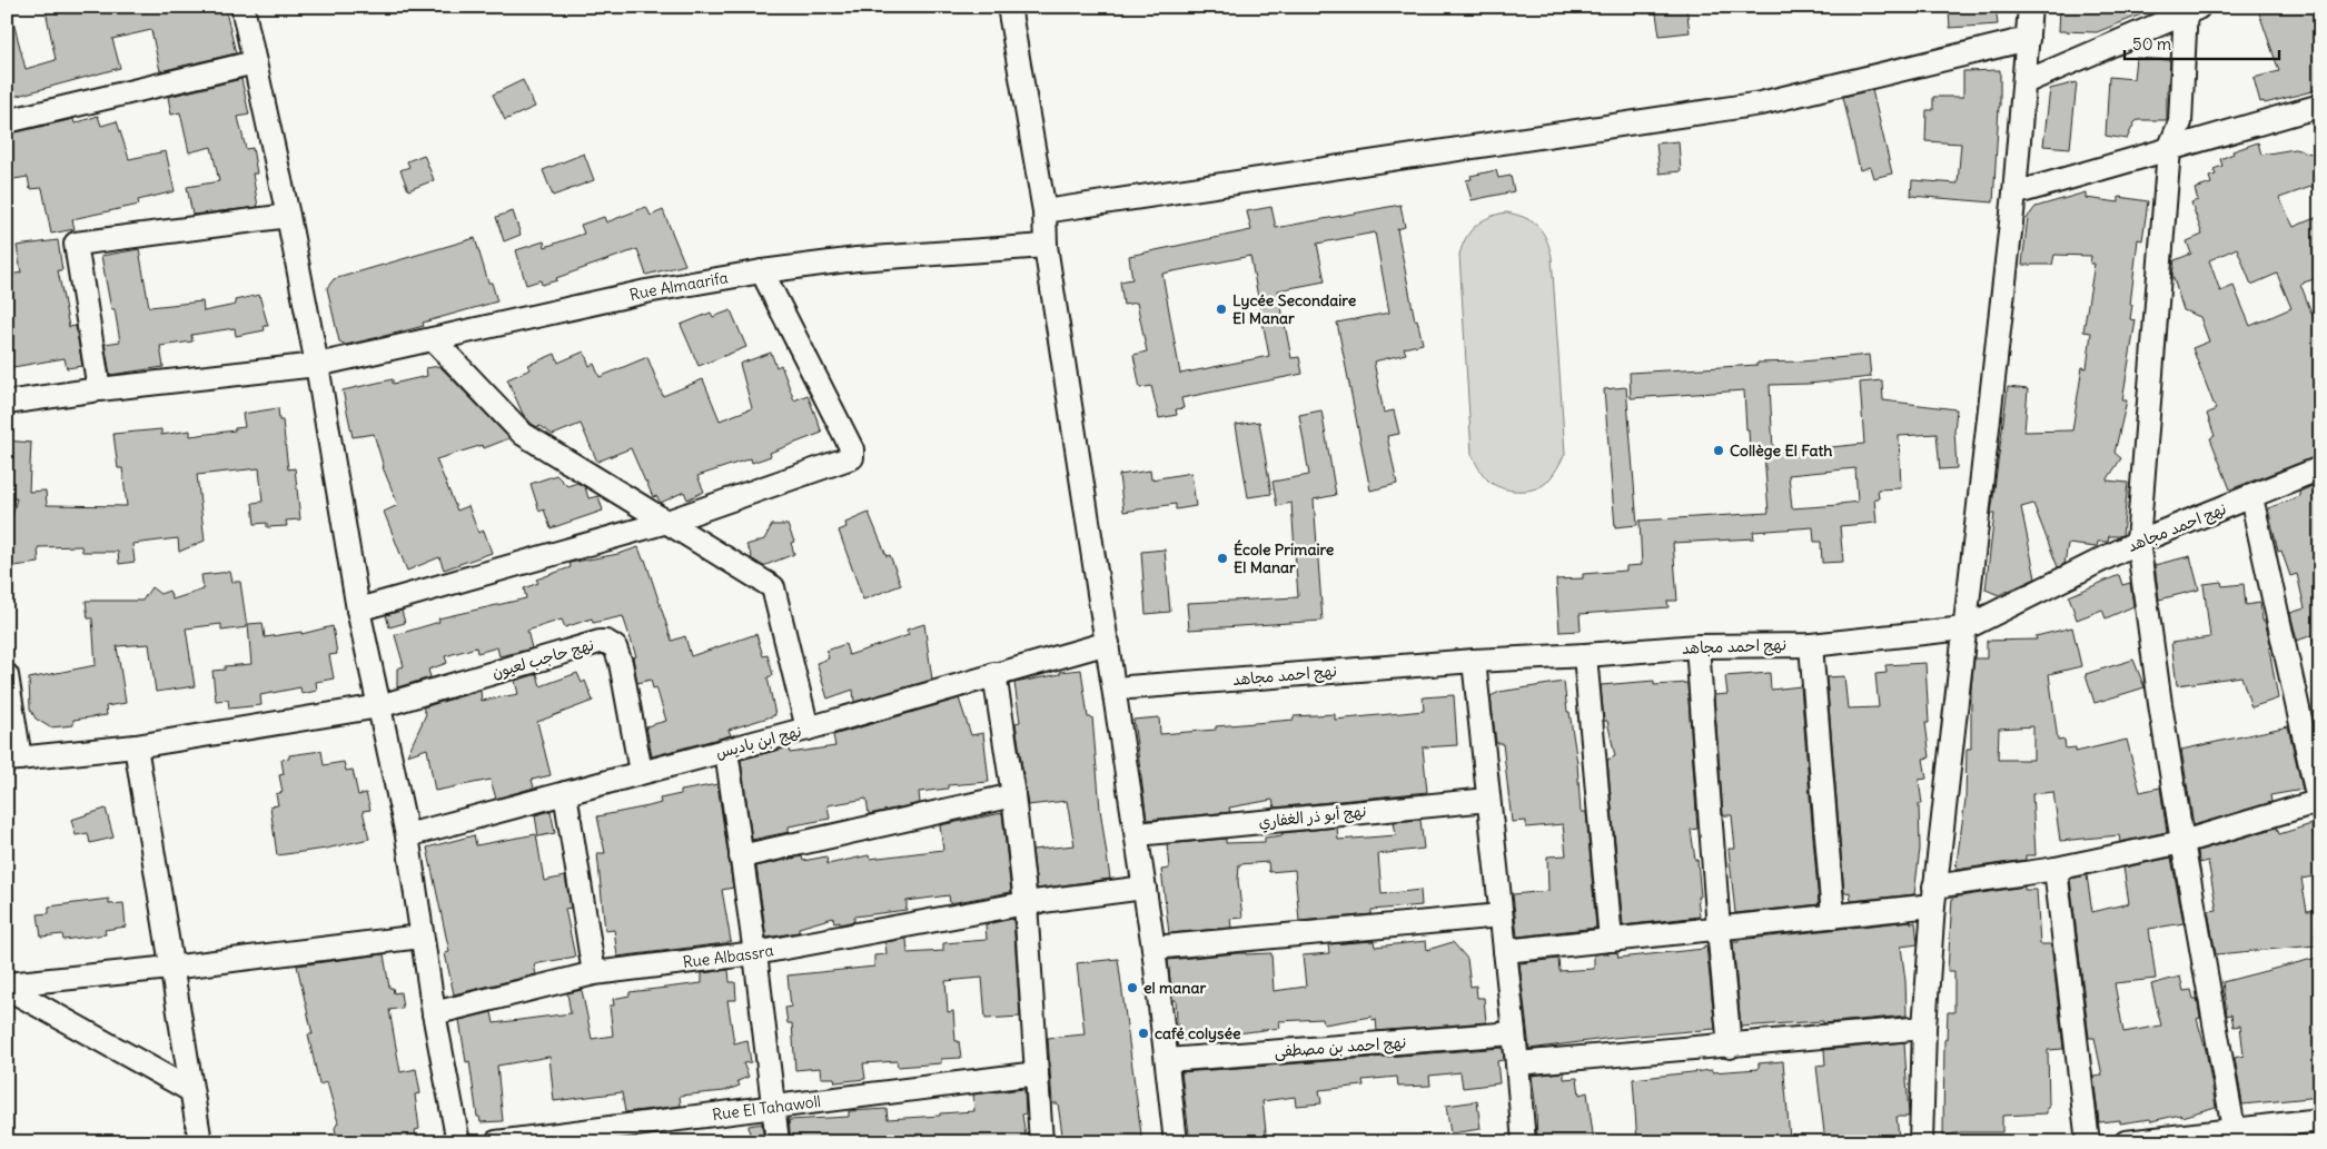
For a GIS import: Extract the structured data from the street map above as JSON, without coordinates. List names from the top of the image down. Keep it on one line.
{"streets":{"street":["Rue Almaarifa","نهج احمد مجاهد","نهج حاجب لعيون","نهج ابن باديس","نهج أبو ذر الغفاري","Rue Albassra","نهج احمد بن مصطفى","Rue El Tahawoll"]},"crossings":[["نهج حاجب لعيون","نهج ابن باديس"]],"places":["Lycée Secondaire El Manar","Collège El Fath","École Primaire El Manar","el manar","café colysée"],"scale_bar":"50 m"}
